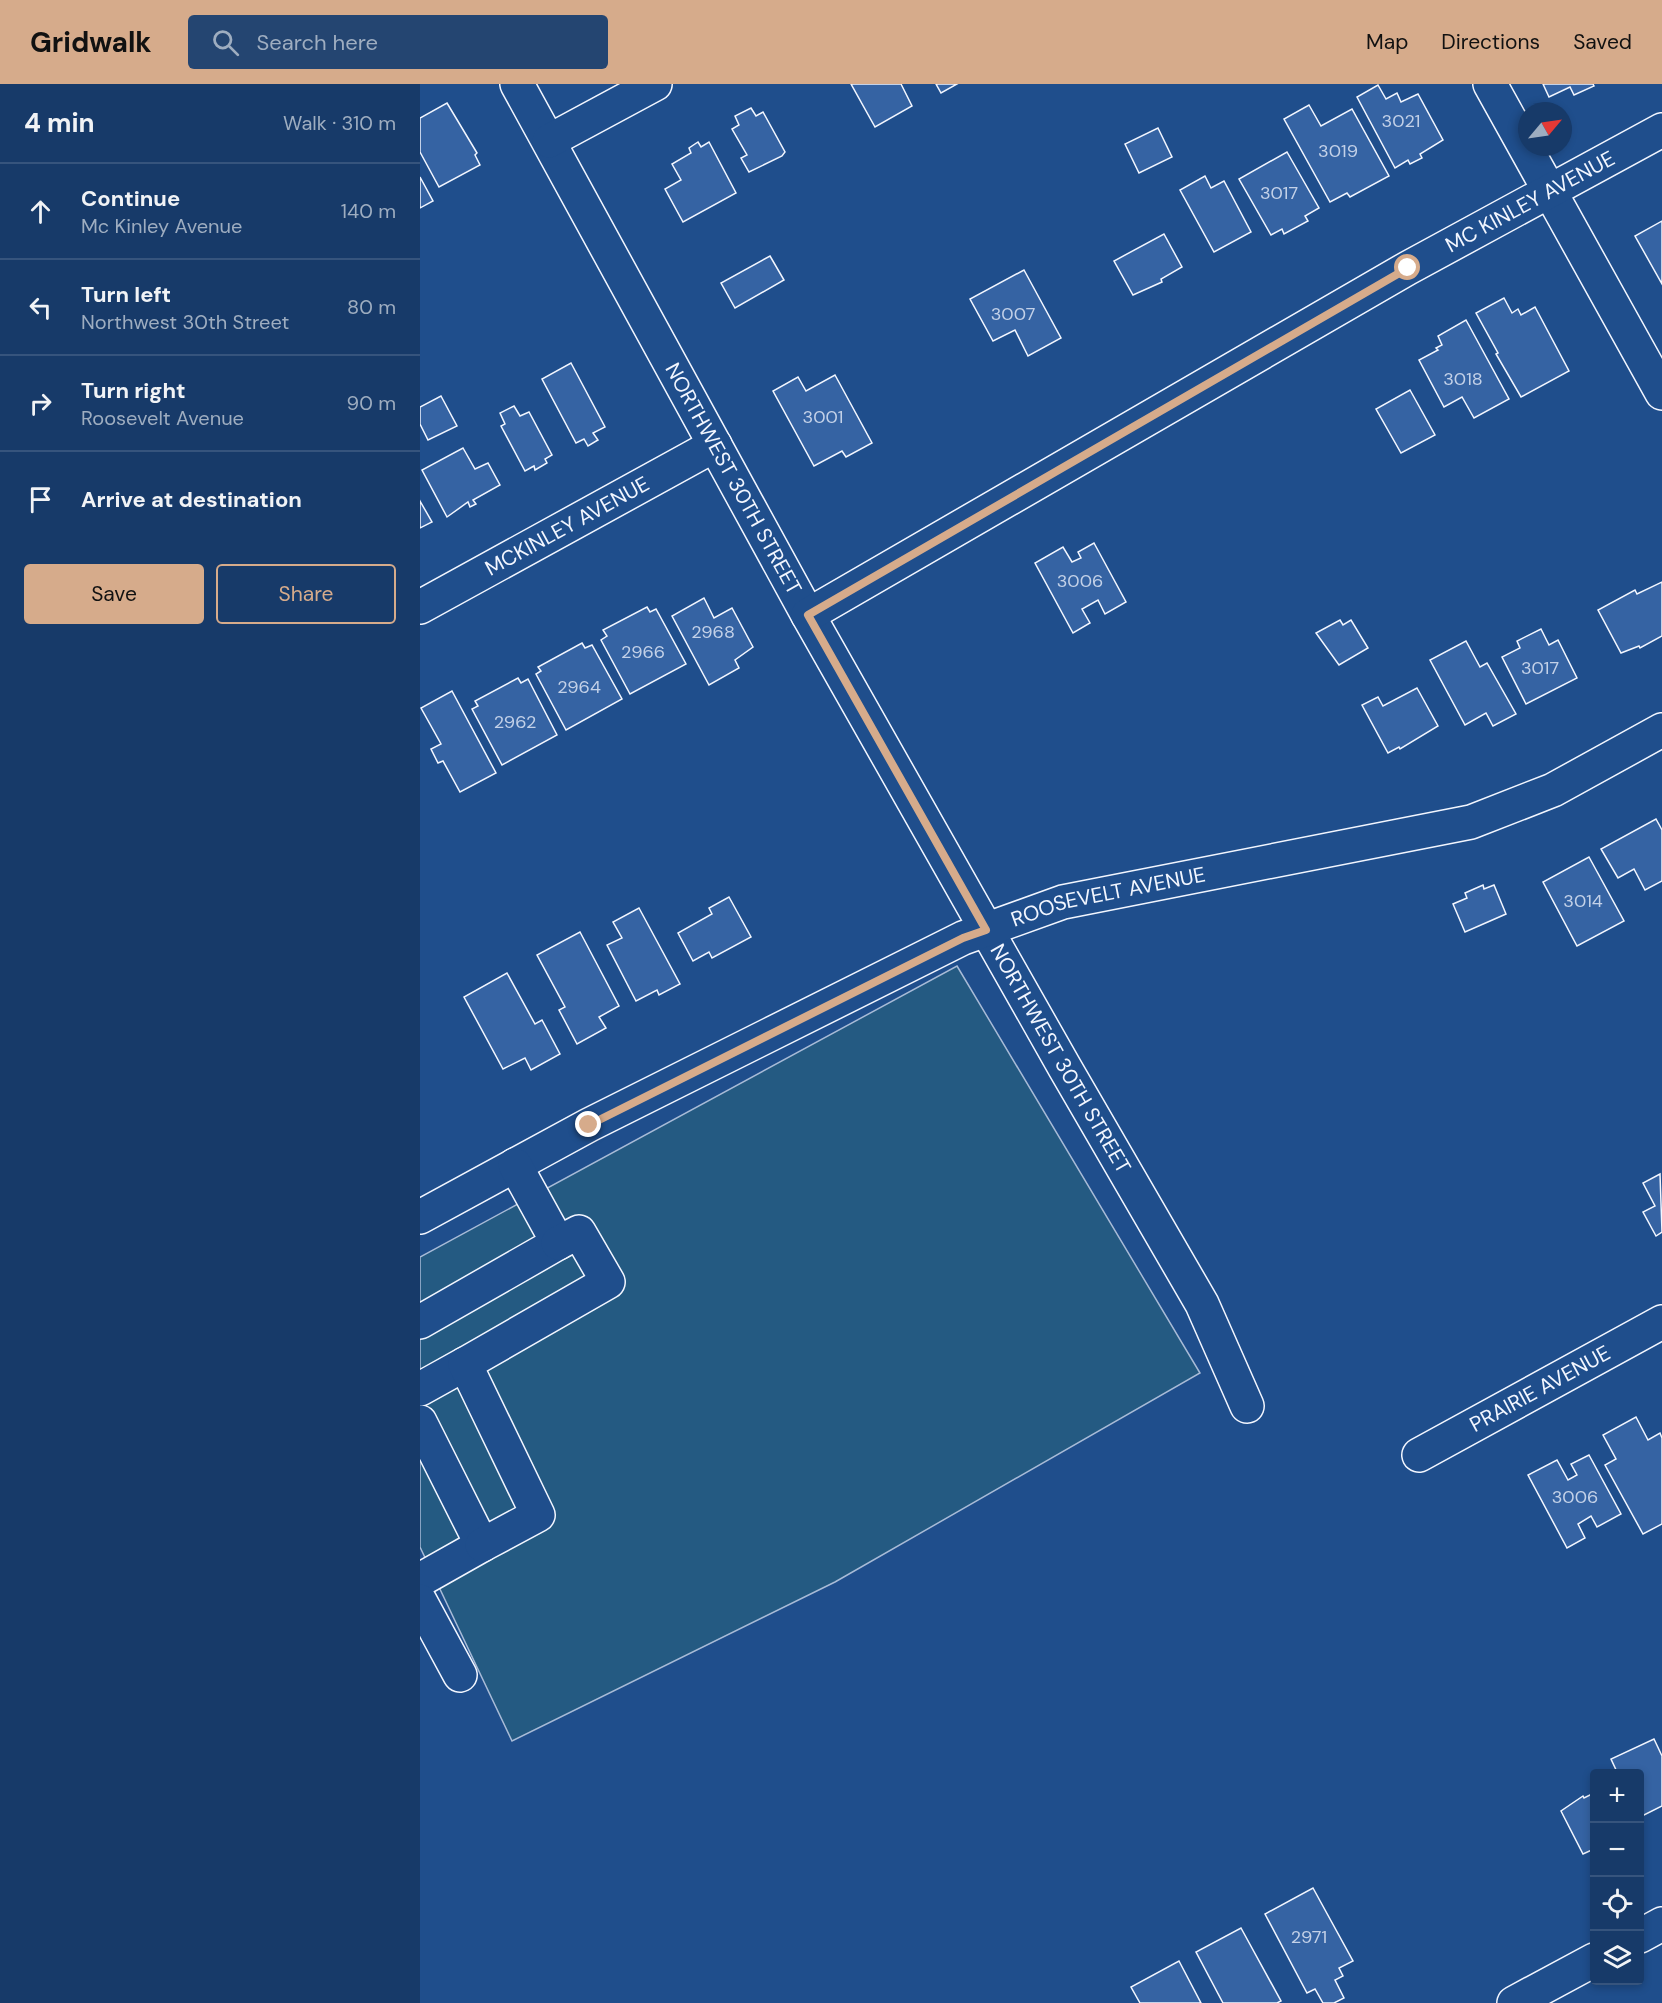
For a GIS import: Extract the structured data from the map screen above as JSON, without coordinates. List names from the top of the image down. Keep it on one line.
{"streets":{"street":["MC KINLEY AVENUE","NORTHWEST 30TH STREET","MCKINLEY AVENUE","ROOSEVELT AVENUE","PRAIRIE AVENUE"]},"crossings":[["MC KINLEY AVENUE","NORTHWEST 30TH STREET"],["NORTHWEST 30TH STREET","MCKINLEY AVENUE"],["NORTHWEST 30TH STREET","ROOSEVELT AVENUE"]],"house_numbers":["3021","3019","3017","3007","3018","3001","3006","2968","2966","3017","2964","2962","3014","3006","2971"],"north":"top right","page":{"header":"Gridwalk","search":"Search here","nav":["Map","Directions","Saved"],"heading":["4 min","Walk · 310 m"],"list":[["Continue","Mc Kinley Avenue","140 m"],["Turn left","Northwest 30th Street","80 m"],["Turn right","Roosevelt Avenue","90 m"],"Arrive at destination"],"buttons":["Save","Share"],"map_buttons":["+","−"]}}
